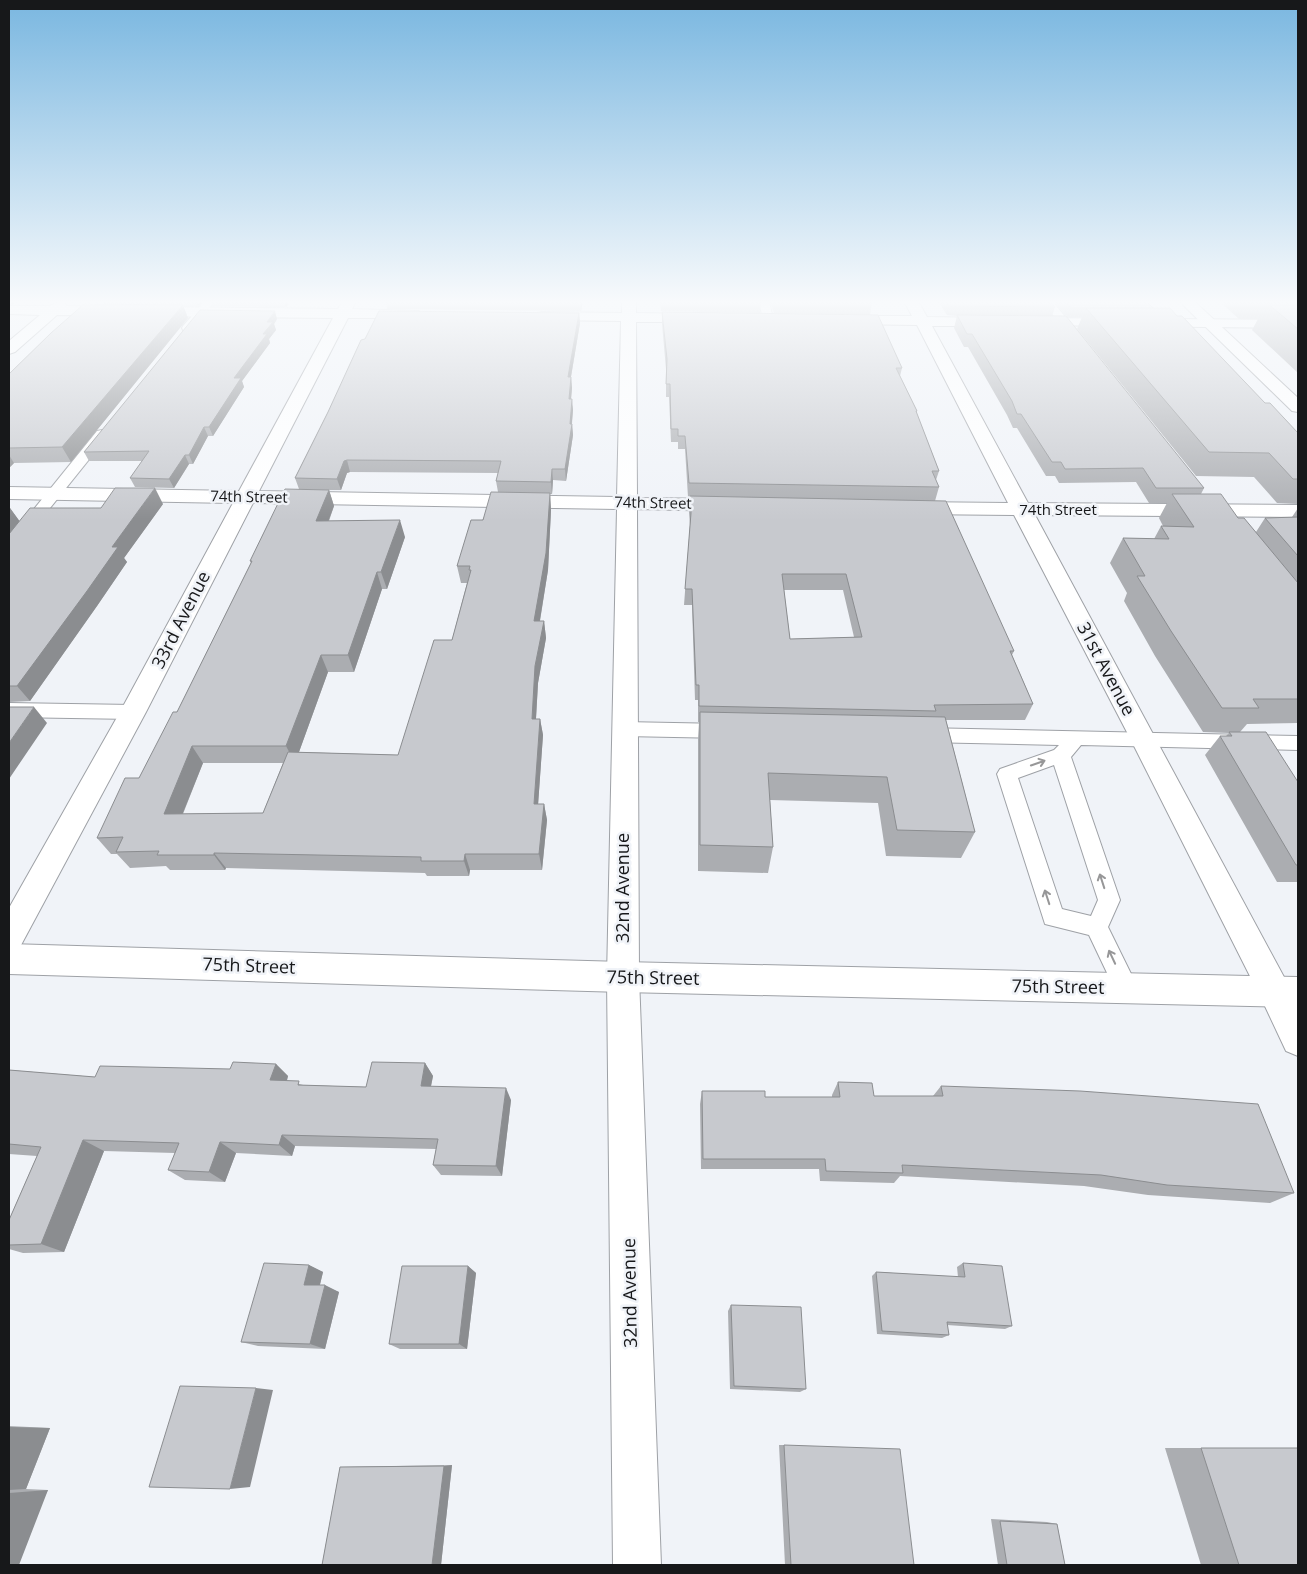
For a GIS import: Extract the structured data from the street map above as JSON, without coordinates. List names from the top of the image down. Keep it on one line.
{"streets":{"street":["74th Street","33rd Avenue","31st Avenue","32nd Avenue","75th Street"]},"crossings":[["74th Street","33rd Avenue"],["74th Street","31st Avenue"],["74th Street","32nd Avenue"],["31st Avenue","75th Street"],["32nd Avenue","75th Street"]]}
